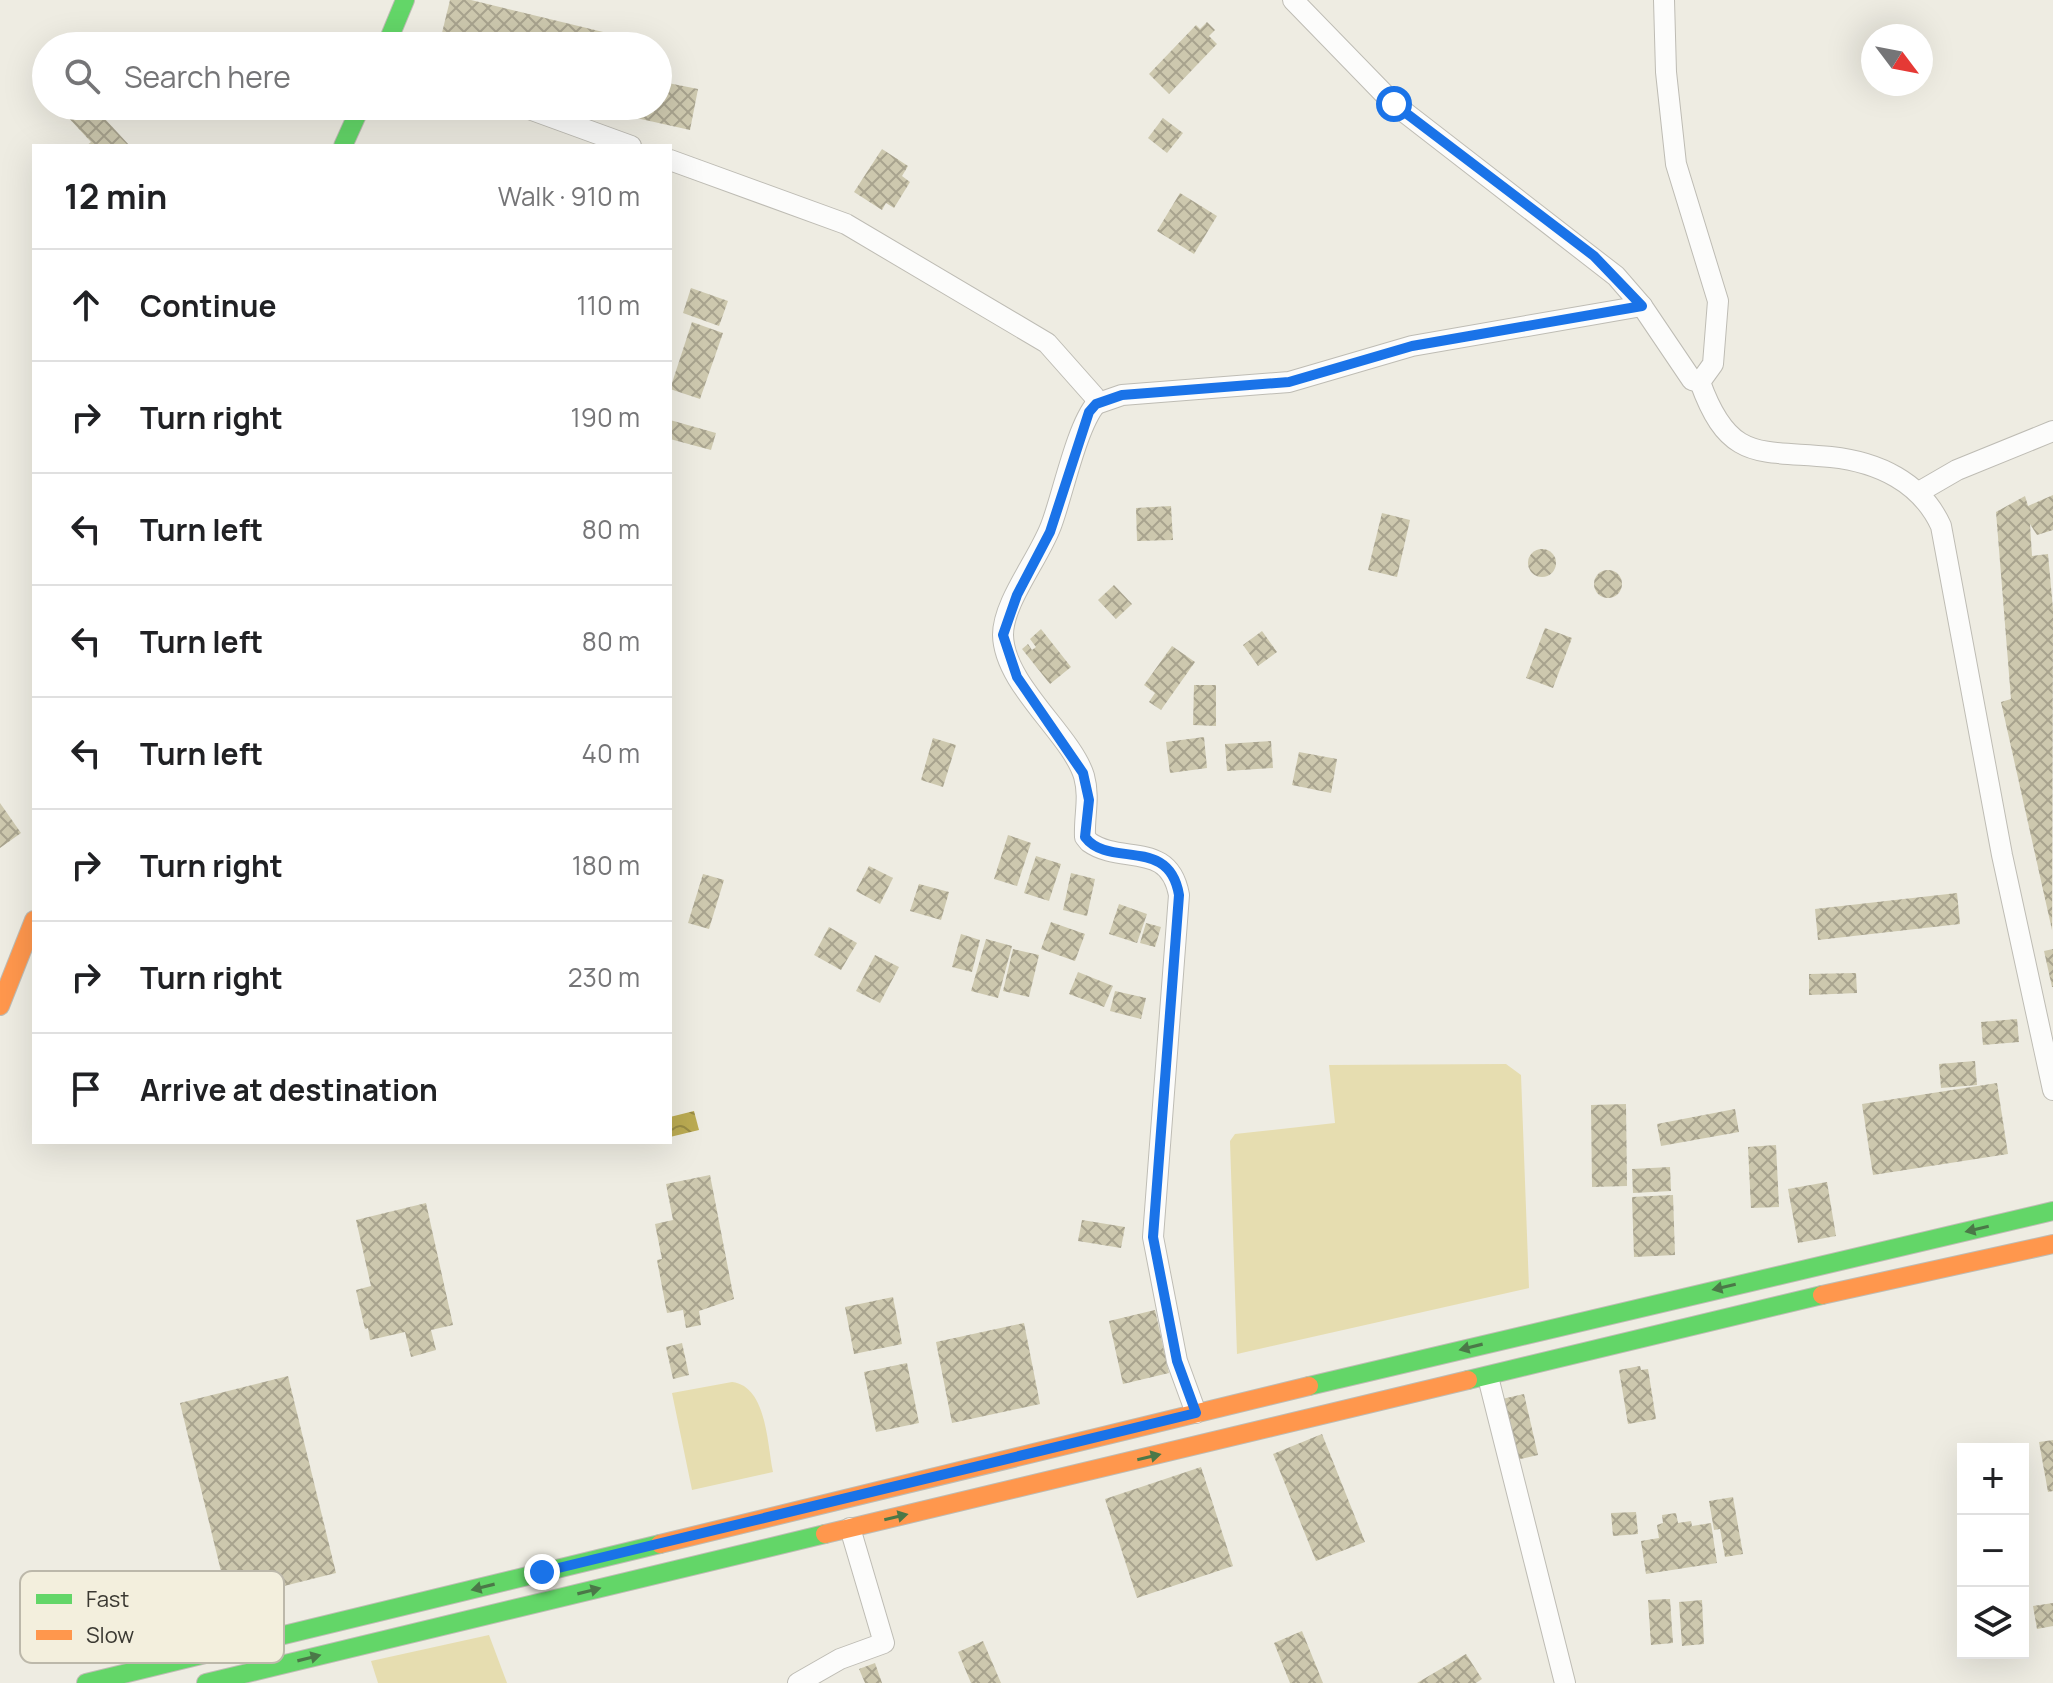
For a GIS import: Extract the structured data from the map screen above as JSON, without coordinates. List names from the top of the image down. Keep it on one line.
{"legend":["Fast","Slow"],"north":"bottom right","page":{"search":"Search here","heading":["12 min","Walk · 910 m"],"list":[["Continue","110 m"],["Turn right","190 m"],["Turn left","80 m"],["Turn left","80 m"],["Turn left","40 m"],["Turn right","180 m"],["Turn right","230 m"],"Arrive at destination"],"map_buttons":["+","−"]}}
